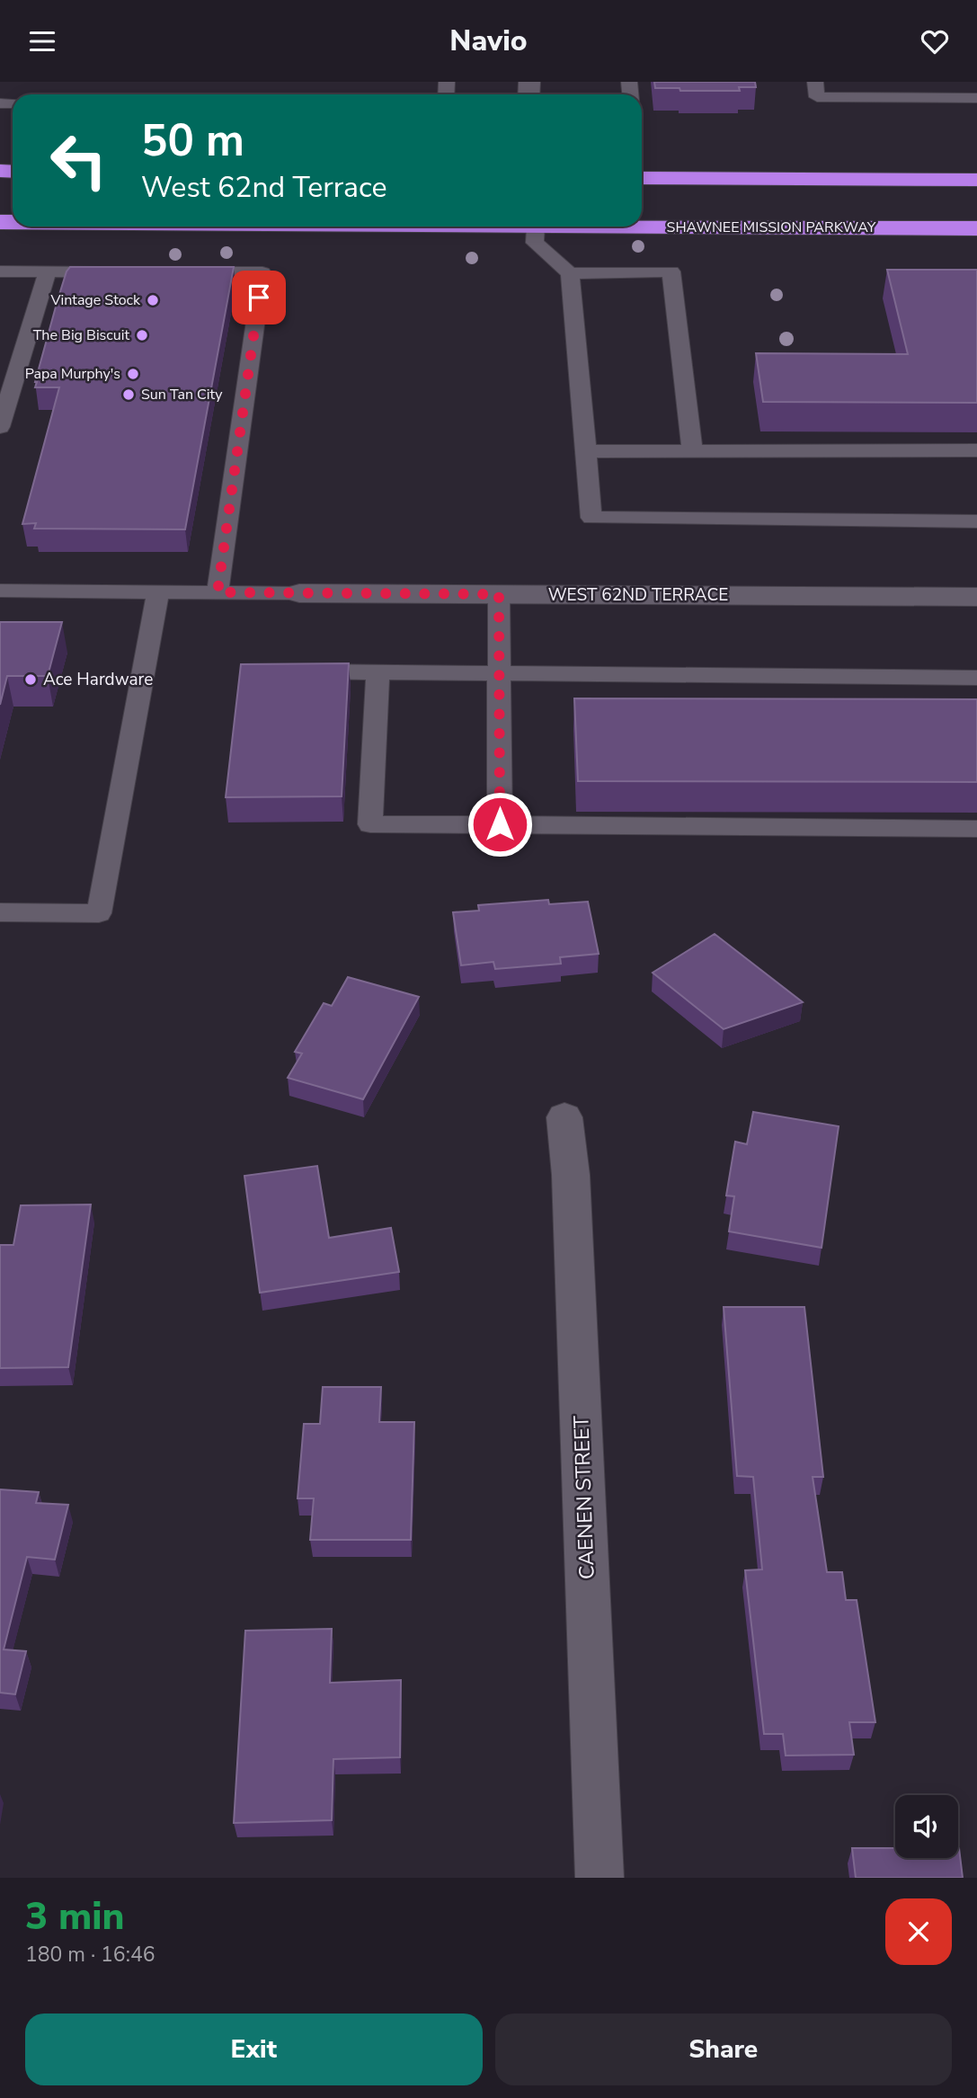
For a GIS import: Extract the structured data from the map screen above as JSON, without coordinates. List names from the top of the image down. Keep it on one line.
{"streets":{"highway":["SHAWNEE MISSION PARKWAY"],"street":["WEST 62ND TERRACE","CAENEN STREET"]},"places":["Vintage Stock","The Big Biscuit","Papa Murphy's","Sun Tan City","Ace Hardware"],"page":{"header":"Navio","turn":["50 m","West 62nd Terrace"],"heading":["3 min","180 m · 16:46"],"buttons":["Exit","Share"]}}
